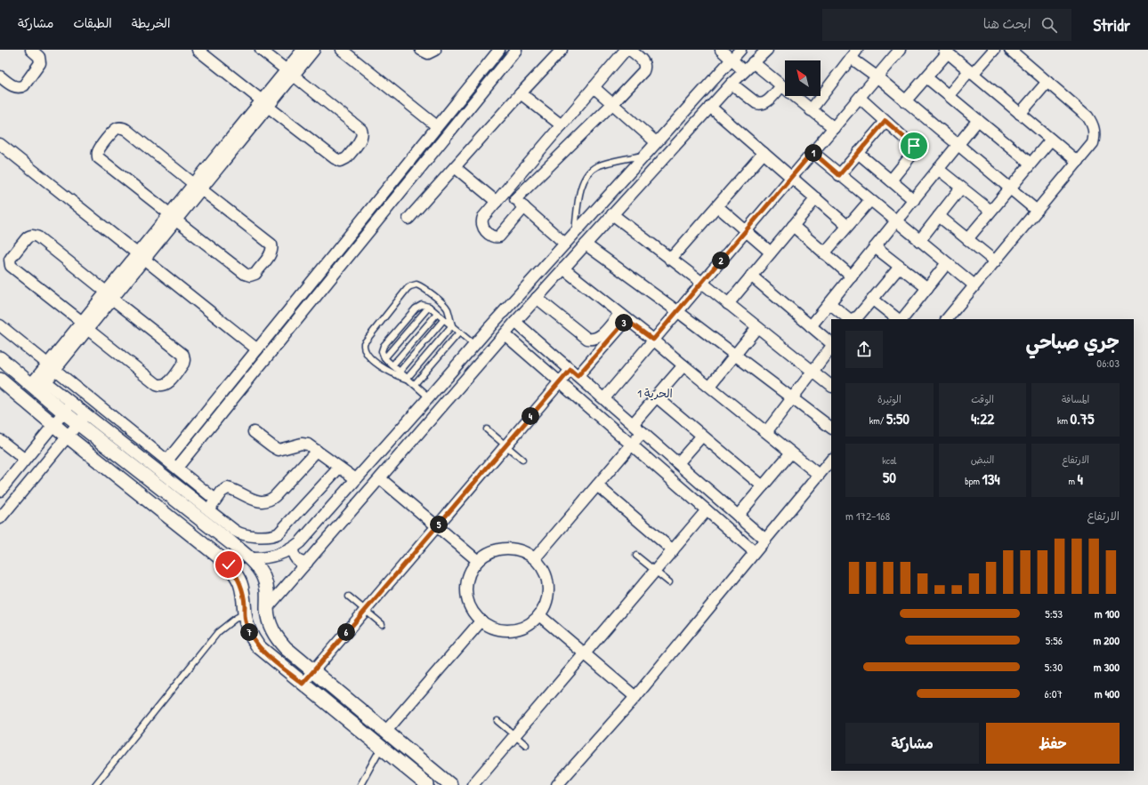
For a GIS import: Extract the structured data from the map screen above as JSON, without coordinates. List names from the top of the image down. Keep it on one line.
{"districts":["الحرية 1"],"north":"top left","page":{"header":"Stridr","search":"ابحث هنا","nav":["الخريطة","الطبقات","مشاركة"],"pins":["1","2","3","4","5","6","7"],"heading":["جري صباحي","06:03"],"stats":[["المسافة","0.75 km"],["الوقت","4:22"],["الوتيرة","5:50 /km"],["الارتفاع","4 m"],["النبض","134 bpm"],["kcal","50"]],"chart":["الارتفاع","168–172 m"],"list":[{"name":"100 m","note":"5:53"},{"name":"200 m","note":"5:56"},{"name":"300 m","note":"5:30"},{"name":"400 m","note":"6:07"}],"buttons":["حفظ","مشاركة"]}}
